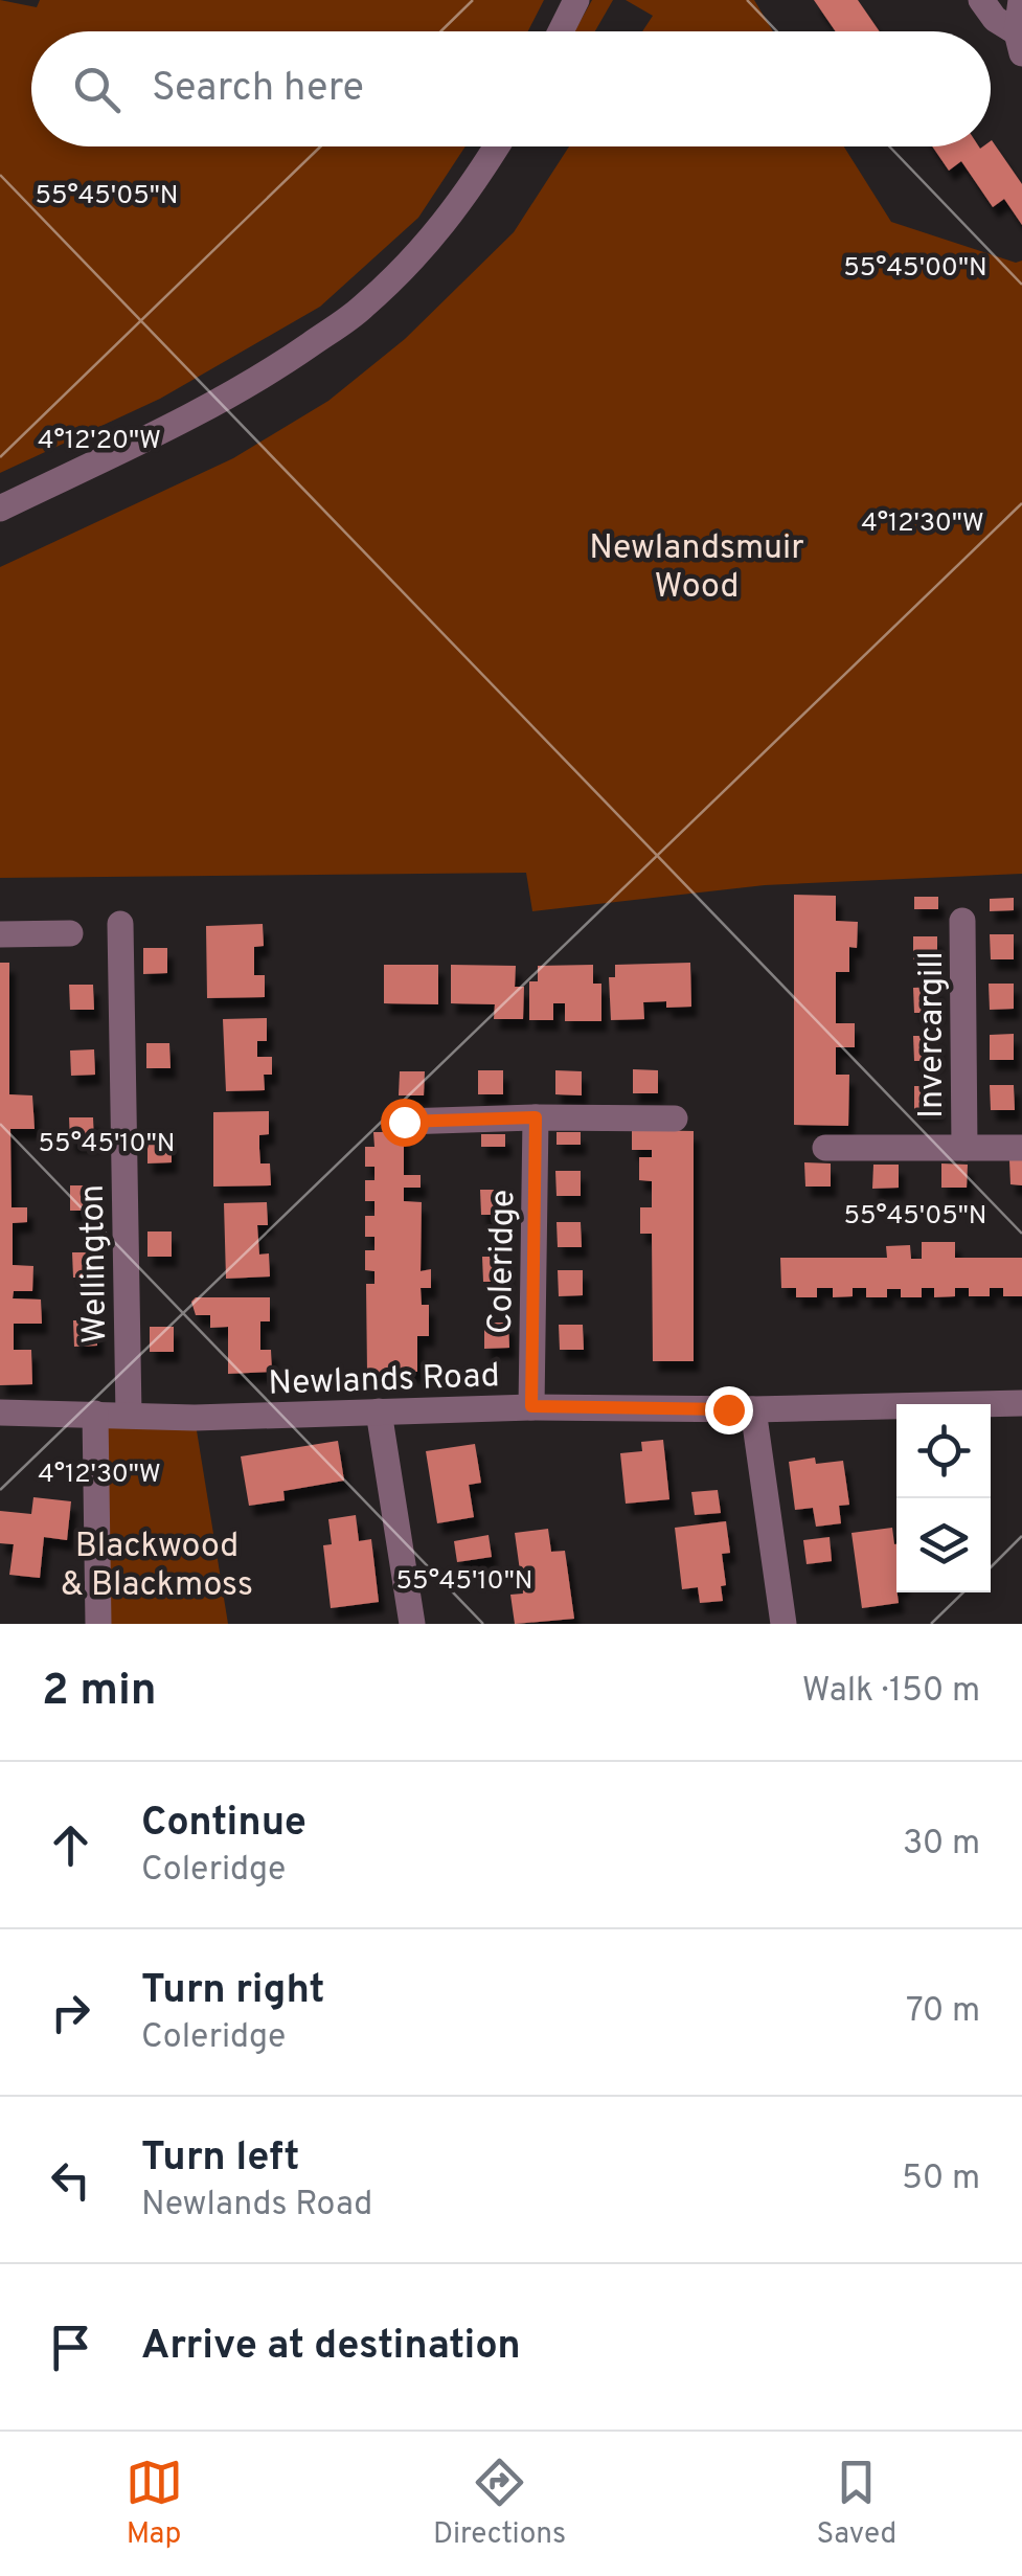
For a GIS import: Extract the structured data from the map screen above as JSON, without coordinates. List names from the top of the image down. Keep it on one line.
{"streets":{"street":["Invercargill","Coleridge","Wellington","Newlands Road"]},"crossings":[["Coleridge","Newlands Road"],["Wellington","Newlands Road"]],"parks":["Newlandsmuir Wood","Blackwood & Blackmoss"],"page":{"search":"Search here","heading":["2 min","Walk · 150 m"],"list":[["Continue","Coleridge","30 m"],["Turn right","Coleridge","70 m"],["Turn left","Newlands Road","50 m"],"Arrive at destination"],"nav":["Map","Directions","Saved"]},"coordinates":["55°45'05\"N","55°45'00\"N","4°12'20\"W","4°12'30\"W","55°45'10\"N"]}
